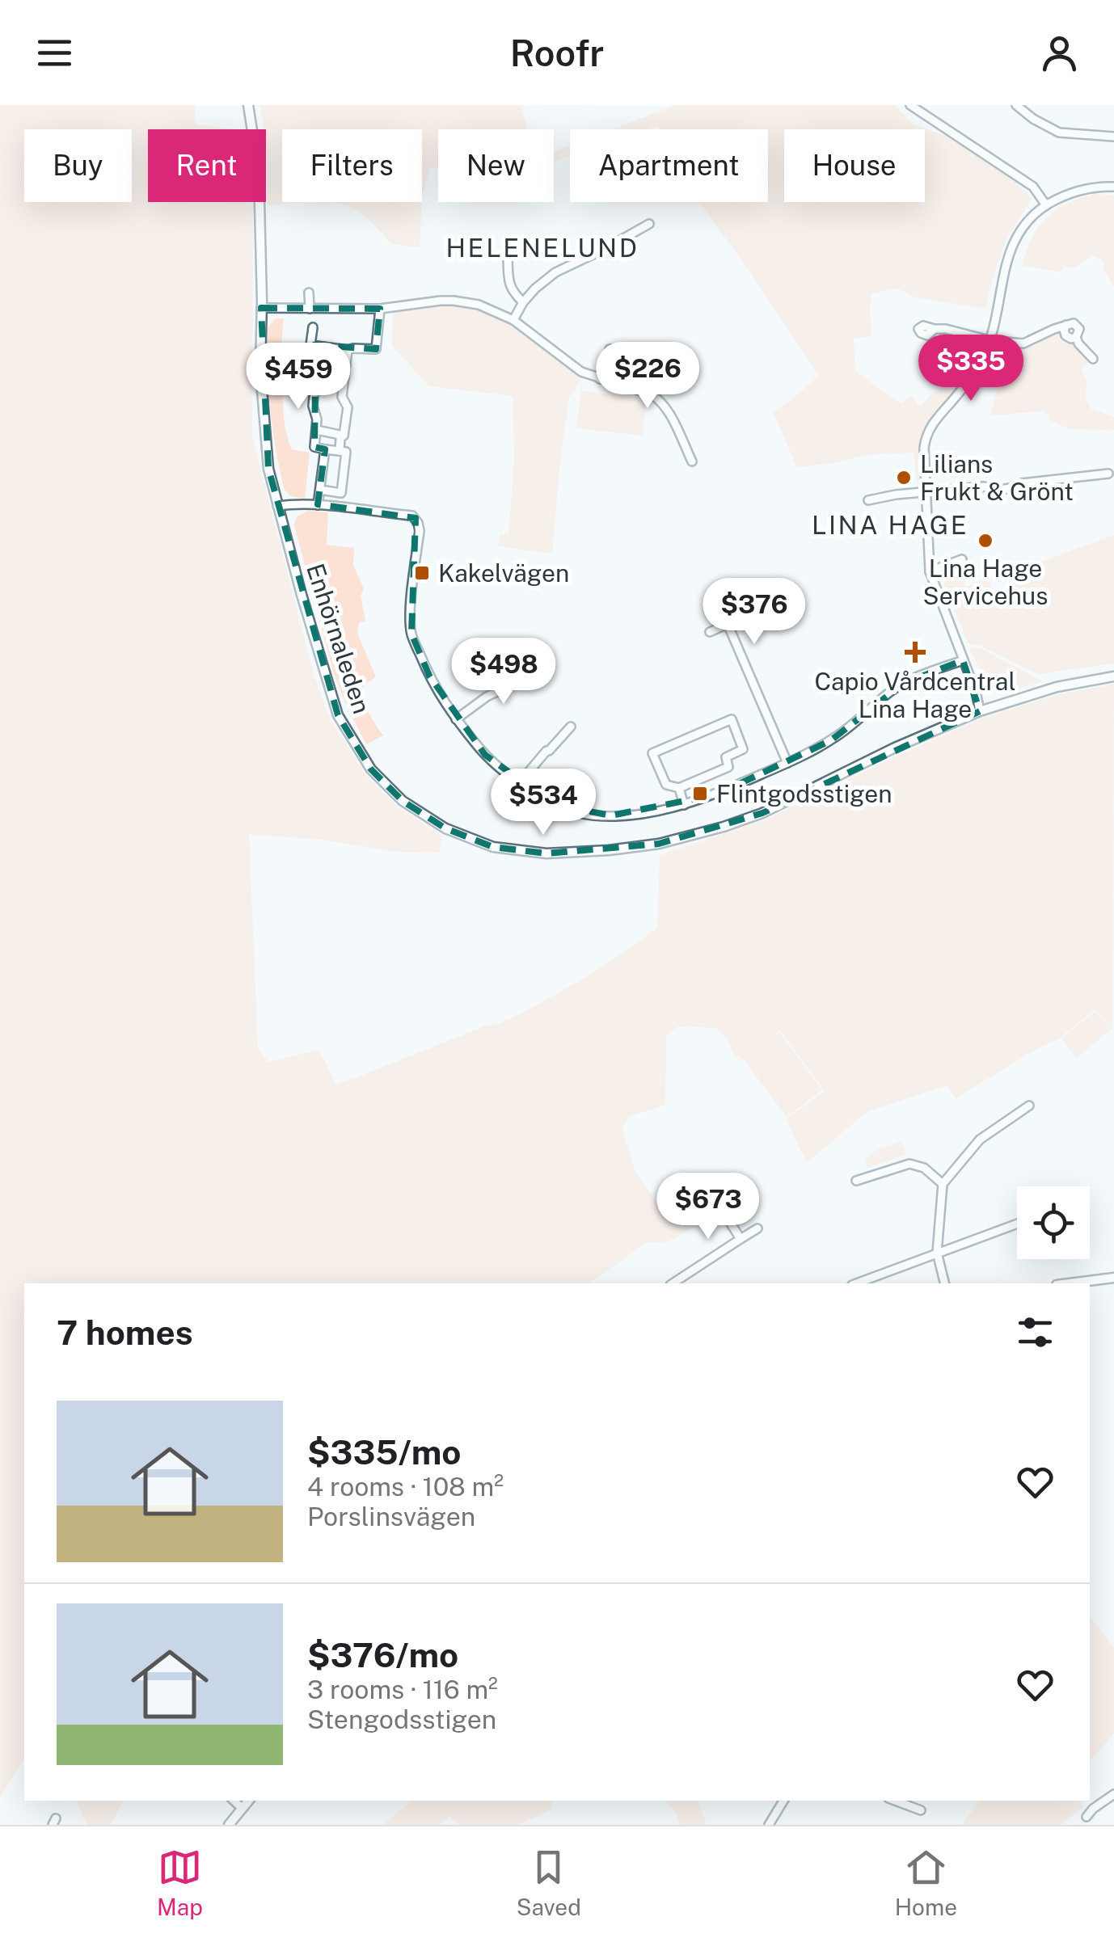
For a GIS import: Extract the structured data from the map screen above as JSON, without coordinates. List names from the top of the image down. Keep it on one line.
{"streets":{"street":["Enhörnaleden"]},"districts":["HELENELUND","LINA HAGE"],"places":{"other":["Lilians Frukt & Grönt","Lina Hage Servicehus"],"transit":["Kakelvägen","Flintgodsstigen"],"health":["Capio Vårdcentral Lina Hage"]},"page":{"header":"Roofr","chip":["Buy","Rent","Filters","New","Apartment","House"],"price":["$335","$226","$459","$376","$498","$534","$673"],"heading":"7 homes","list":[{"name":"$335/mo","note":"4 rooms · 108 m² · Porslinsvägen"},{"name":"$376/mo","note":"3 rooms · 116 m² · Stengodsstigen"}],"tabs":["Map","Saved","Home"]}}
